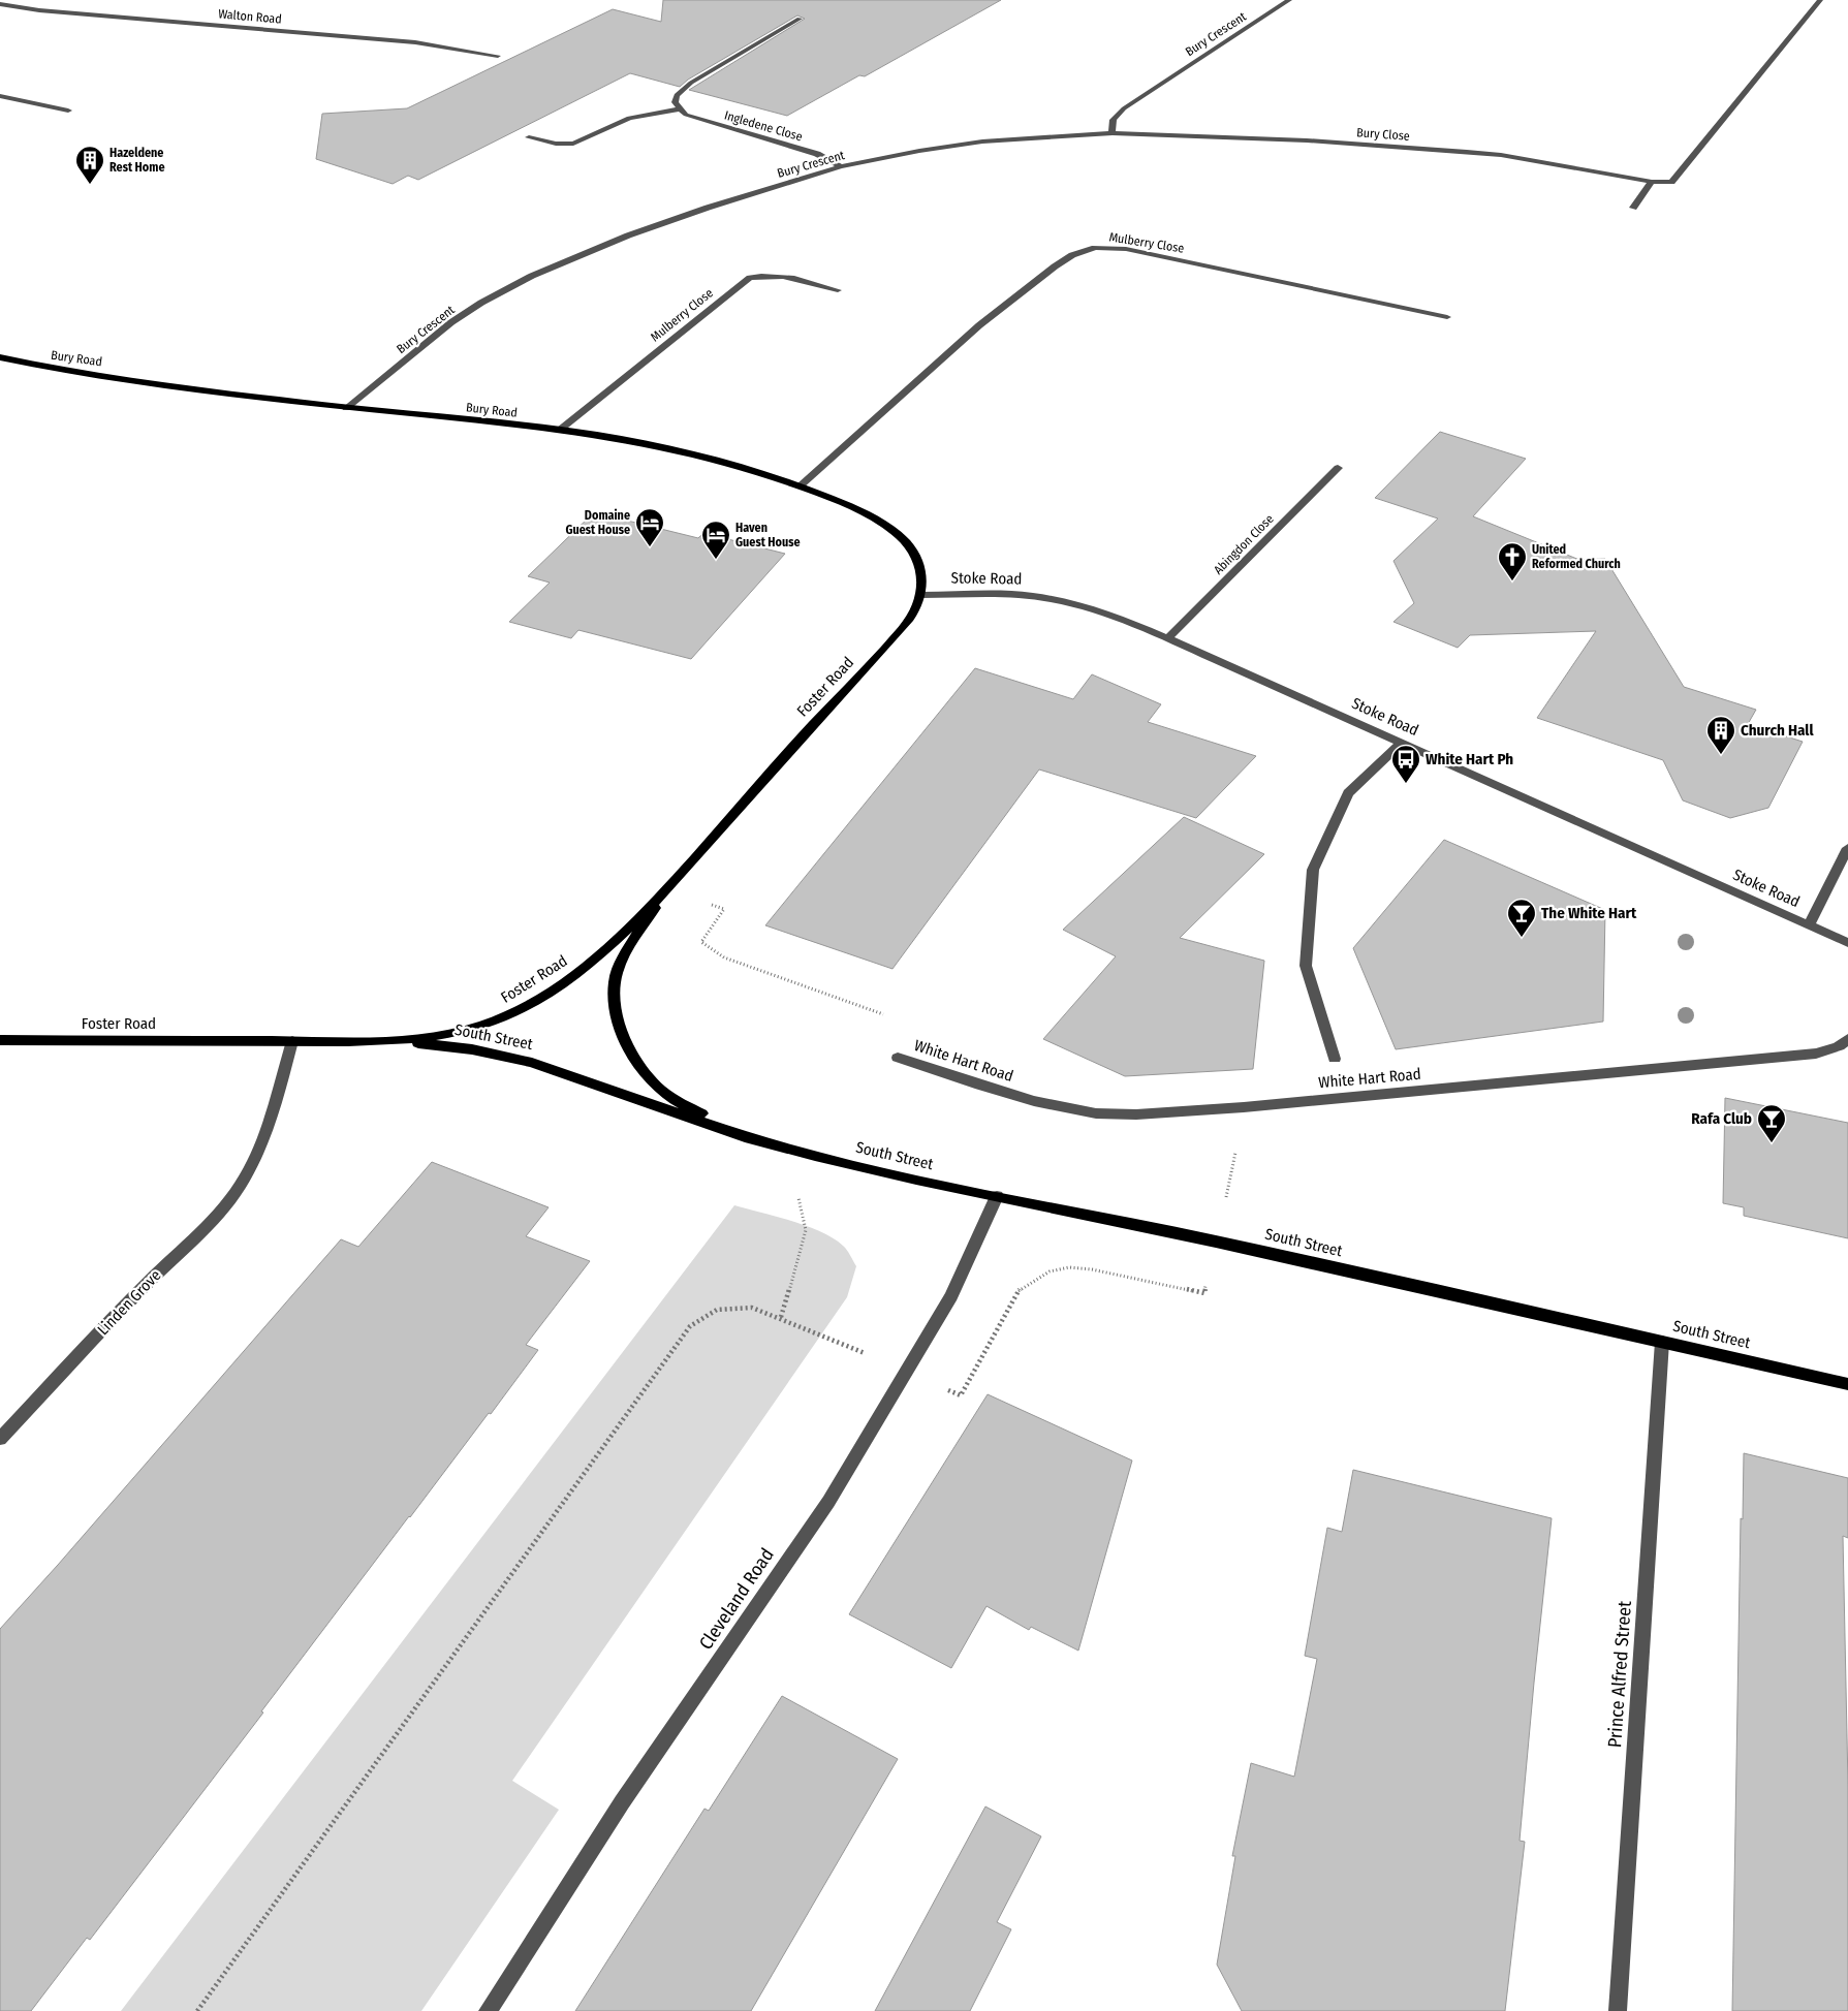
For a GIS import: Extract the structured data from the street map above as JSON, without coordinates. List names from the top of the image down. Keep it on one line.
{"streets":{"main road":["Bury Road","Foster Road","South Street"],"street":["Walton Road","Bury Crescent","Ingledene Close","Bury Close","Mulberry Close","Abingdon Close","Stoke Road","White Hart Road","Linden Grove","Cleveland Road","Prince Alfred Street"]},"crossings":[["Bury Crescent","Ingledene Close"],["Bury Crescent","Bury Close"],["Bury Crescent","Bury Road"],["Mulberry Close","Bury Road"],["Bury Road","Stoke Road"],["Bury Road","Foster Road"],["Abingdon Close","Stoke Road"],["Stoke Road","Foster Road"],["Foster Road","South Street"],["Foster Road","Linden Grove"],["South Street","Cleveland Road"],["South Street","Prince Alfred Street"]],"places":{"building":["Hazeldene Rest Home","Church Hall"],"hotel":["Domaine Guest House","Haven Guest House"],"church":["United Reformed Church"],"bus stop":["White Hart Ph"],"bar":["The White Hart","Rafa Club"]}}
